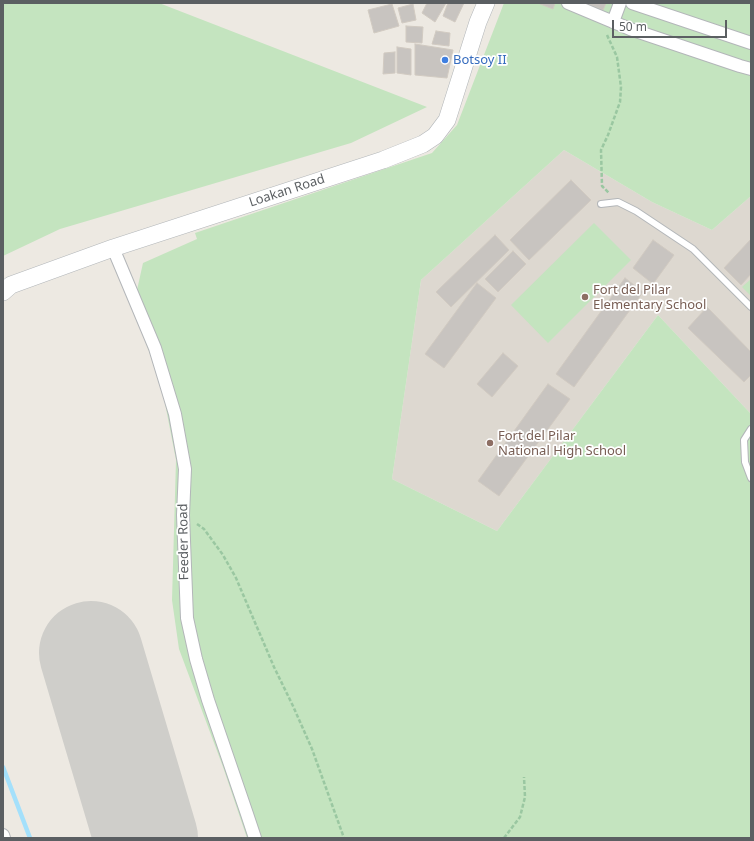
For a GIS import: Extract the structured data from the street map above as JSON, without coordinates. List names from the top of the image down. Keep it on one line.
{"streets":{"main road":["Loakan Road"],"street":["Feeder Road"]},"crossings":[["Loakan Road","Feeder Road"]],"places":["Botsoy II","Fort del Pilar Elementary School","Fort del Pilar National High School"],"scale_bar":"50 m"}
